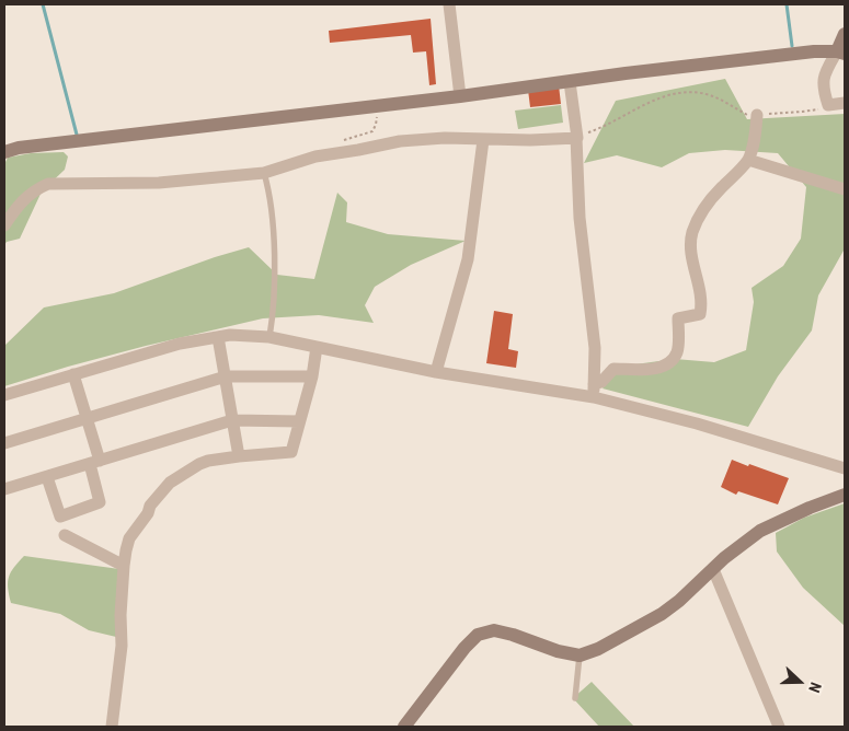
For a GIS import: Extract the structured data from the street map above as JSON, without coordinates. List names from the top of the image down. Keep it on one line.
{"north":"right"}
